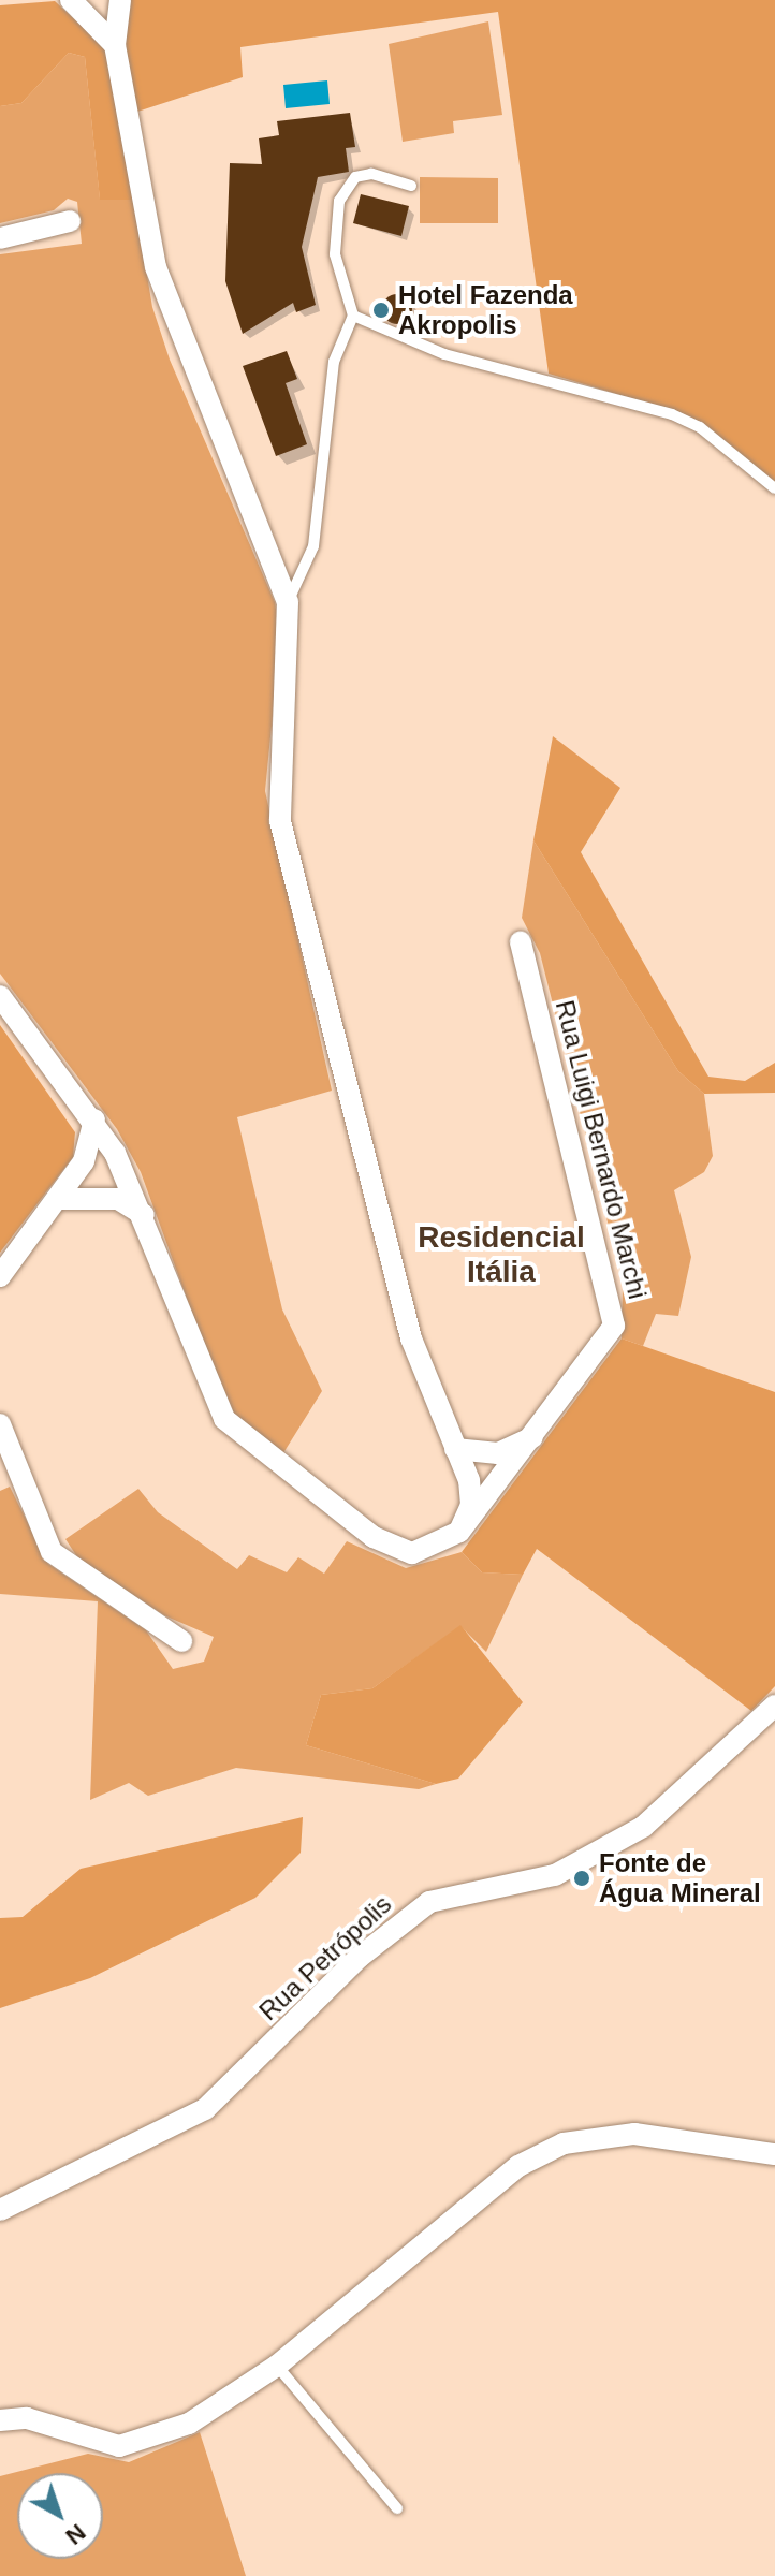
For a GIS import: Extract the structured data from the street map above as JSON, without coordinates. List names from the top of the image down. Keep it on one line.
{"streets":{"street":["Rua Luigi Bernardo Marchi","Rua Petrópolis"]},"districts":["Residencial Itália"],"places":["Hotel Fazenda Akropolis","Fonte de Água Mineral"],"north":"bottom right"}
